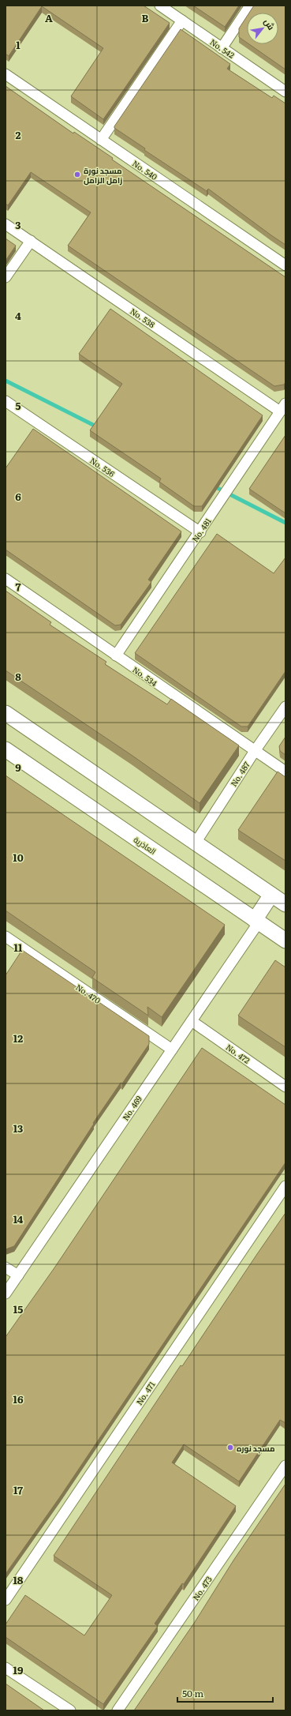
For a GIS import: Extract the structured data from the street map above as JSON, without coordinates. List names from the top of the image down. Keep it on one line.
{"streets":{"street":["No. 542","No. 540","No. 538","No. 536","No. 481","No. 534","No. 487","العاذرية","No. 470","No. 472","No. 469","No. 471","No. 473"]},"crossings":[["No. 538","No. 481"],["No. 536","No. 481"],["No. 481","No. 534"],["No. 534","No. 487"],["العاذرية","No. 469"],["No. 470","No. 469"],["No. 472","No. 469"]],"places":["مسجد نورة زامل الزامل","مسجد نوره"],"scale_bar":"50 m","north":"top right","grid":{"columns":["A","B"],"rows":["1","2","3","4","5","6","7","8","9","10","11","12","13","14","15","16","17","18","19"]}}
